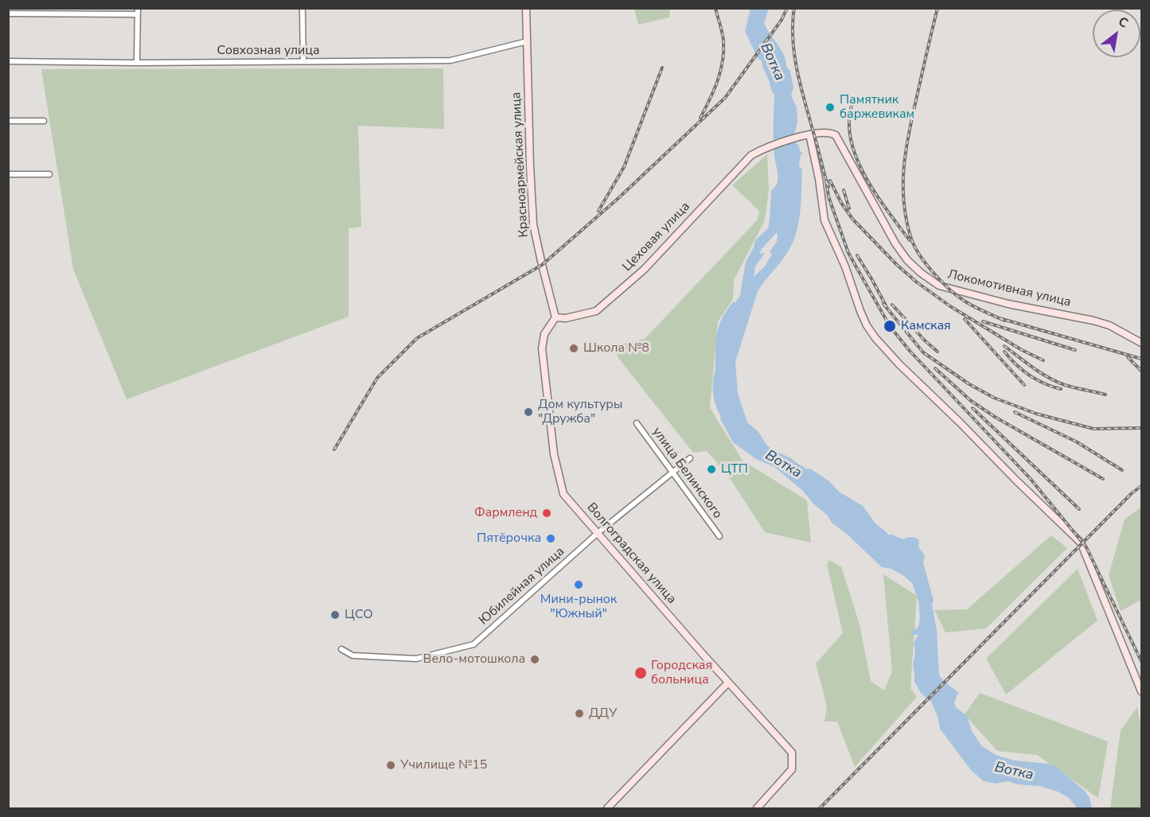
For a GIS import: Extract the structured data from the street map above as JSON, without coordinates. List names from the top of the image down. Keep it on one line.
{"streets":{"main road":["Красноармейская улица","Цеховая улица","Локомотивная улица","Волгоградская улица"],"street":["Совхозная улица","улица Белинского","Юбилейная улица"]},"crossings":[["Совхозная улица","Красноармейская улица"],["Красноармейская улица","Цеховая улица"],["Красноармейская улица","Волгоградская улица"],["Цеховая улица","Локомотивная улица"],["Цеховая улица","Волгоградская улица"],["улица Белинского","Юбилейная улица"],["Волгоградская улица","Юбилейная улица"]],"water":["Вотка"],"places":["Памятник баржевикам","Камская","Школа №8","Дом культуры \"Дружба\"","ЦТП","Фармленд","Пятёрочка","Мини-рынок \"Южный\"","ЦСО","Вело-мотошкола","Городская больница","ДДУ","Училище №15"],"north":"top right"}
